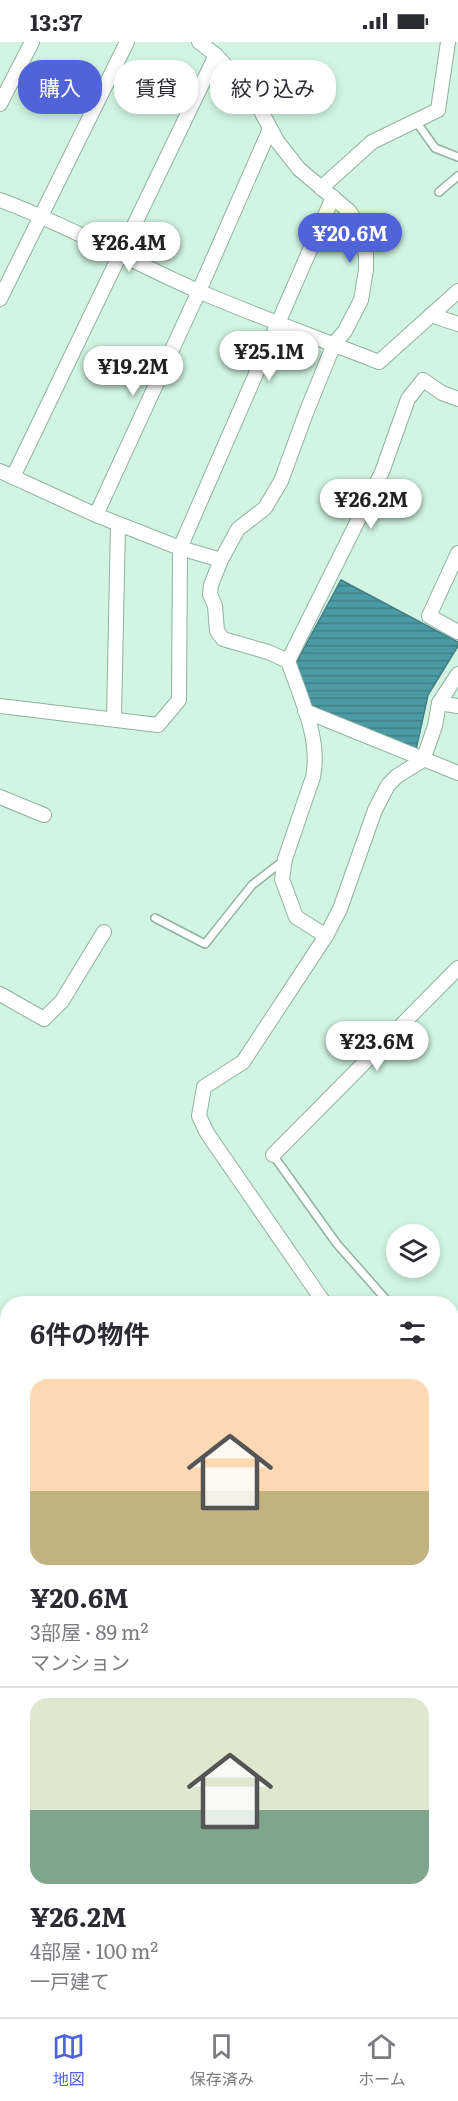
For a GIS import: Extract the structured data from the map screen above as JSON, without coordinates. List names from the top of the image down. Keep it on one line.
{"page":{"status":"13:37","chip":["購入","賃貸","絞り込み"],"price":["¥20.6M","¥26.4M","¥25.1M","¥19.2M","¥26.2M","¥23.6M"],"heading":"6件の物件","list":[{"name":"¥20.6M","note":"3部屋 · 89 m² · マンション"},{"name":"¥26.2M","note":"4部屋 · 100 m² · 一戸建て"}],"tabs":["地図","保存済み","ホーム"]}}
